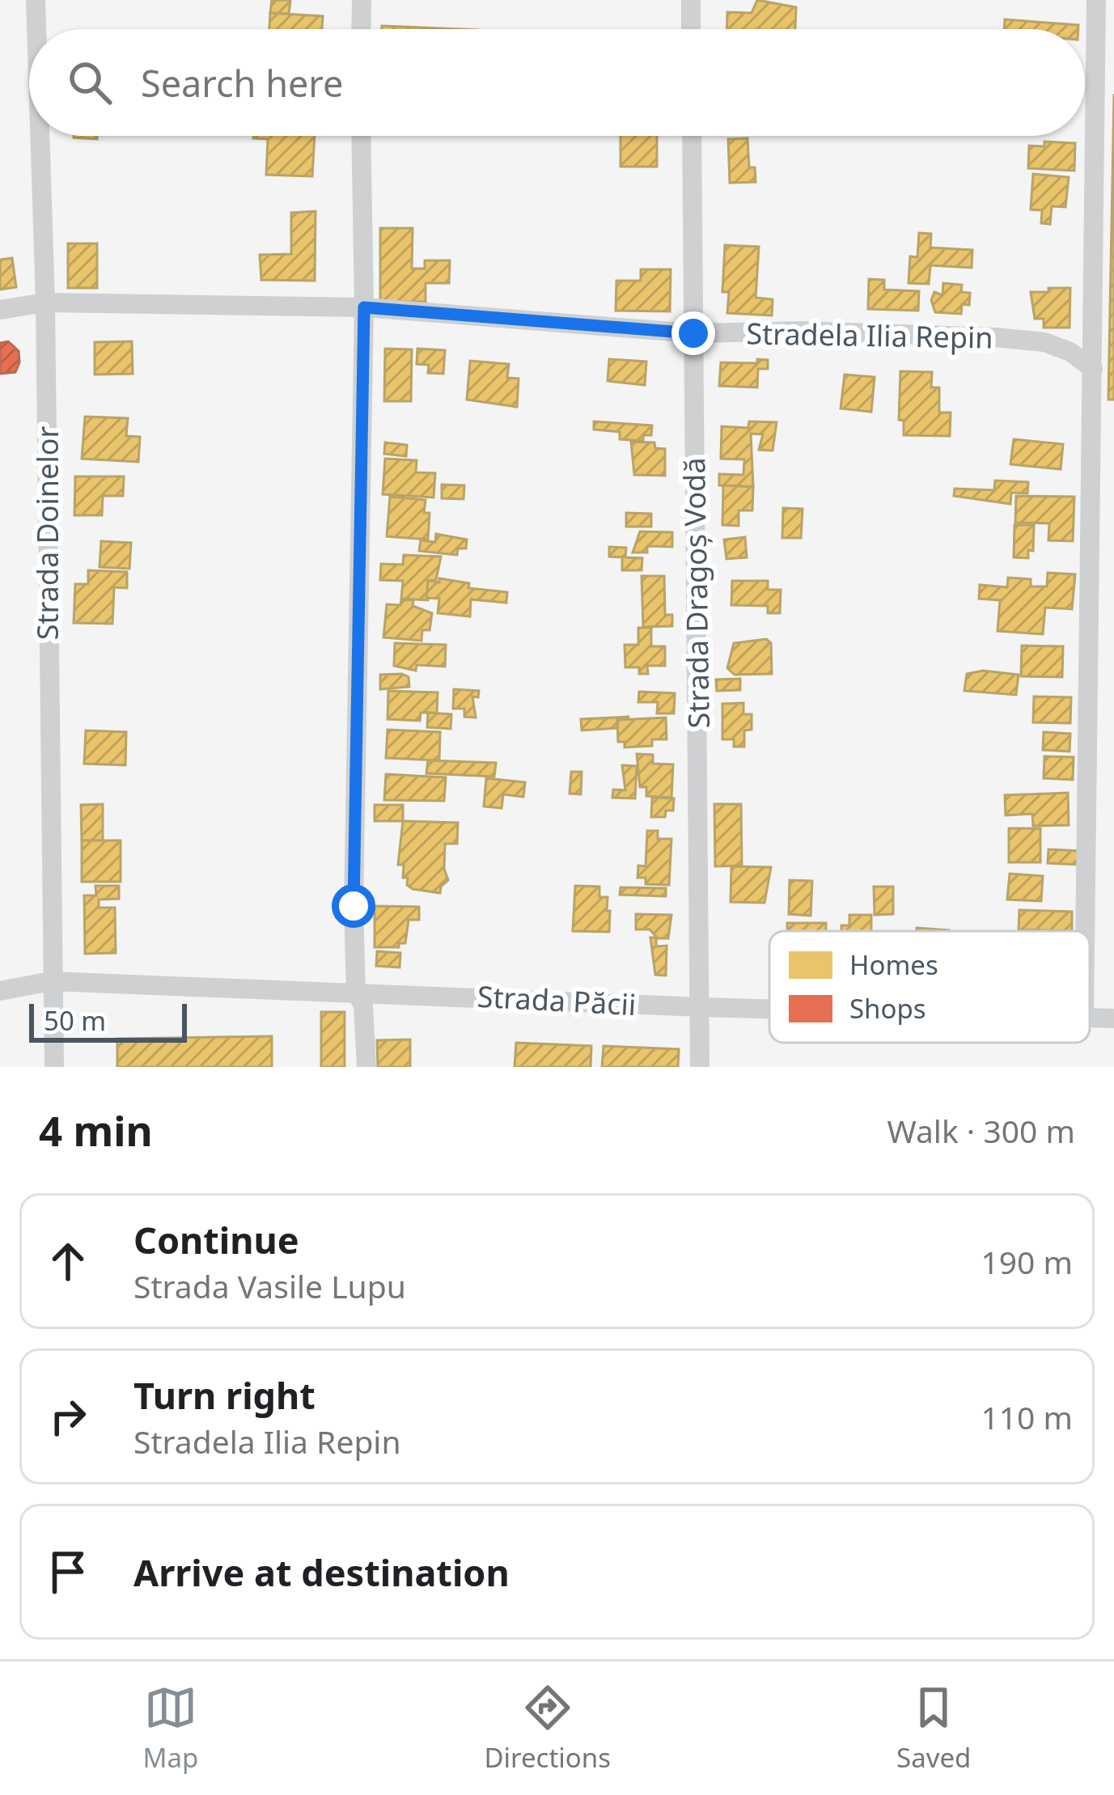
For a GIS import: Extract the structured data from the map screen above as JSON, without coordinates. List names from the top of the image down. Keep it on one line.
{"streets":{"street":["Stradela Ilia Repin","Strada Doinelor","Strada Dragoș Vodă","Strada Păcii"]},"crossings":[["Stradela Ilia Repin","Strada Doinelor"],["Stradela Ilia Repin","Strada Dragoș Vodă"],["Strada Doinelor","Strada Păcii"],["Strada Dragoș Vodă","Strada Păcii"]],"legend":["Homes","Shops"],"scale_bar":"50 m","page":{"search":"Search here","scale":"50 m","heading":["4 min","Walk · 300 m"],"list":[["Continue","Strada Vasile Lupu","190 m"],["Turn right","Stradela Ilia Repin","110 m"],"Arrive at destination"],"nav":["Map","Directions","Saved"]}}
